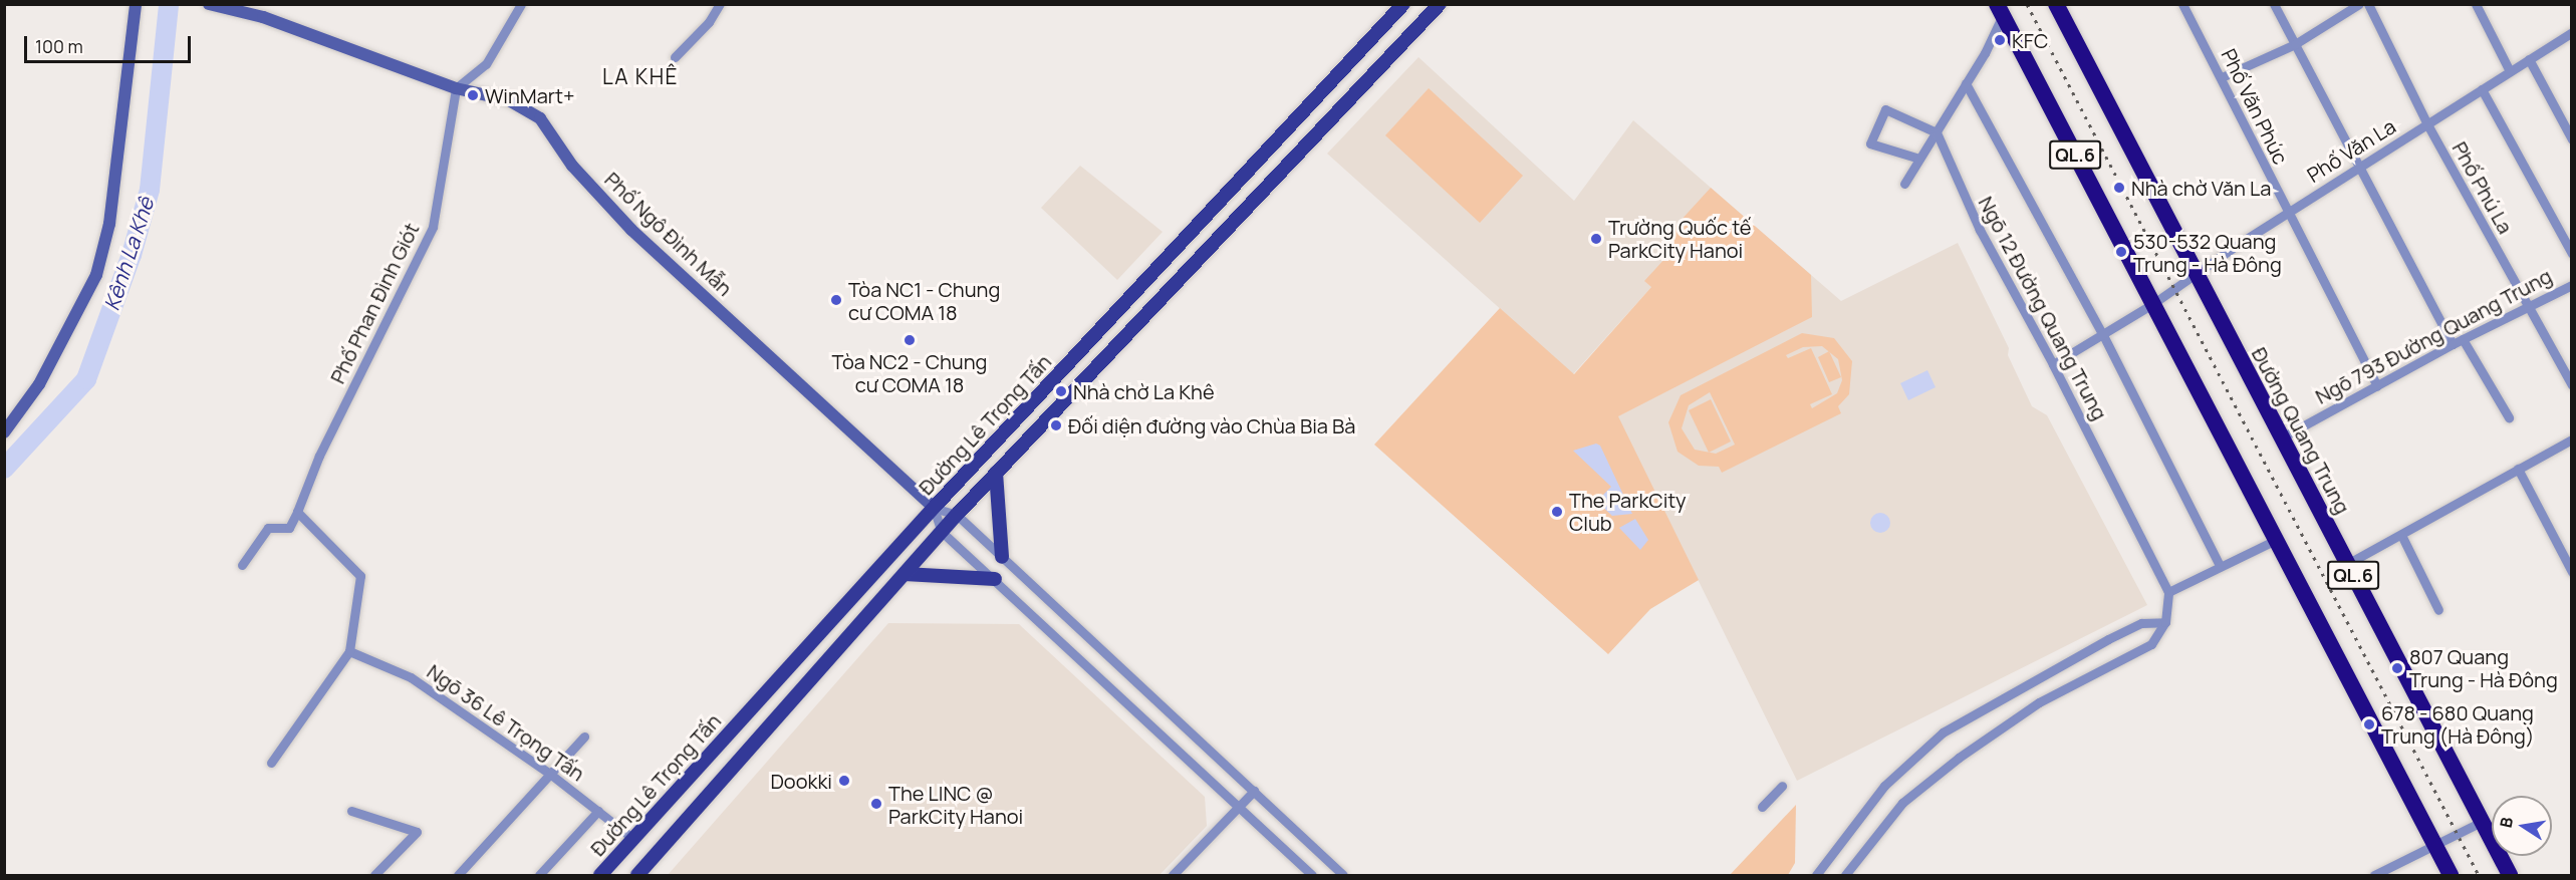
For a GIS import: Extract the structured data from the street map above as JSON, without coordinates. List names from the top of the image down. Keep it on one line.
{"streets":{"highway":["QL.6","Đường Quang Trung"],"main road":["Đường Lê Trọng Tấn"],"street":["Phố Văn Phúc","Phố Văn La","Phố Phú La","Phố Ngô Đình Mẫn","Phố Phan Đình Giót","Ngõ 12 Đường Quang Trung","Ngõ 793 Đường Quang Trung","Ngõ 36 Lê Trọng Tấn"]},"crossings":[["Phố Văn Phúc","Phố Văn La"],["Phố Văn Phúc","Ngõ 793 Đường Quang Trung"],["Phố Văn La","QL.6"],["Phố Văn La","Phố Phú La"],["Phố Văn La","Ngõ 12 Đường Quang Trung"],["Phố Văn La","Đường Quang Trung"],["Phố Phú La","Ngõ 793 Đường Quang Trung"],["Phố Ngô Đình Mẫn","Phố Phan Đình Giót"],["Phố Ngô Đình Mẫn","Đường Lê Trọng Tấn"],["Ngõ 793 Đường Quang Trung","Đường Quang Trung"],["Đường Lê Trọng Tấn","Ngõ 36 Lê Trọng Tấn"]],"districts":["LA KHÊ"],"water":["Kênh La Khê"],"places":["KFC","WinMart+","Nhà chờ Văn La","Trường Quốc tế ParkCity Hanoi","530-532 Quang Trung - Hà Đông","Tòa NC1 - Chung cư COMA 18","Tòa NC2 - Chung cư COMA 18","Nhà chờ La Khê","Đối diện đường vào Chùa Bia Bà","The ParkCity Club","807 Quang Trung - Hà Đông","678 - 680 Quang Trung (Hà Đông)","Dookki","The LINC @ ParkCity Hanoi"],"scale_bar":"100 m","north":"left"}
